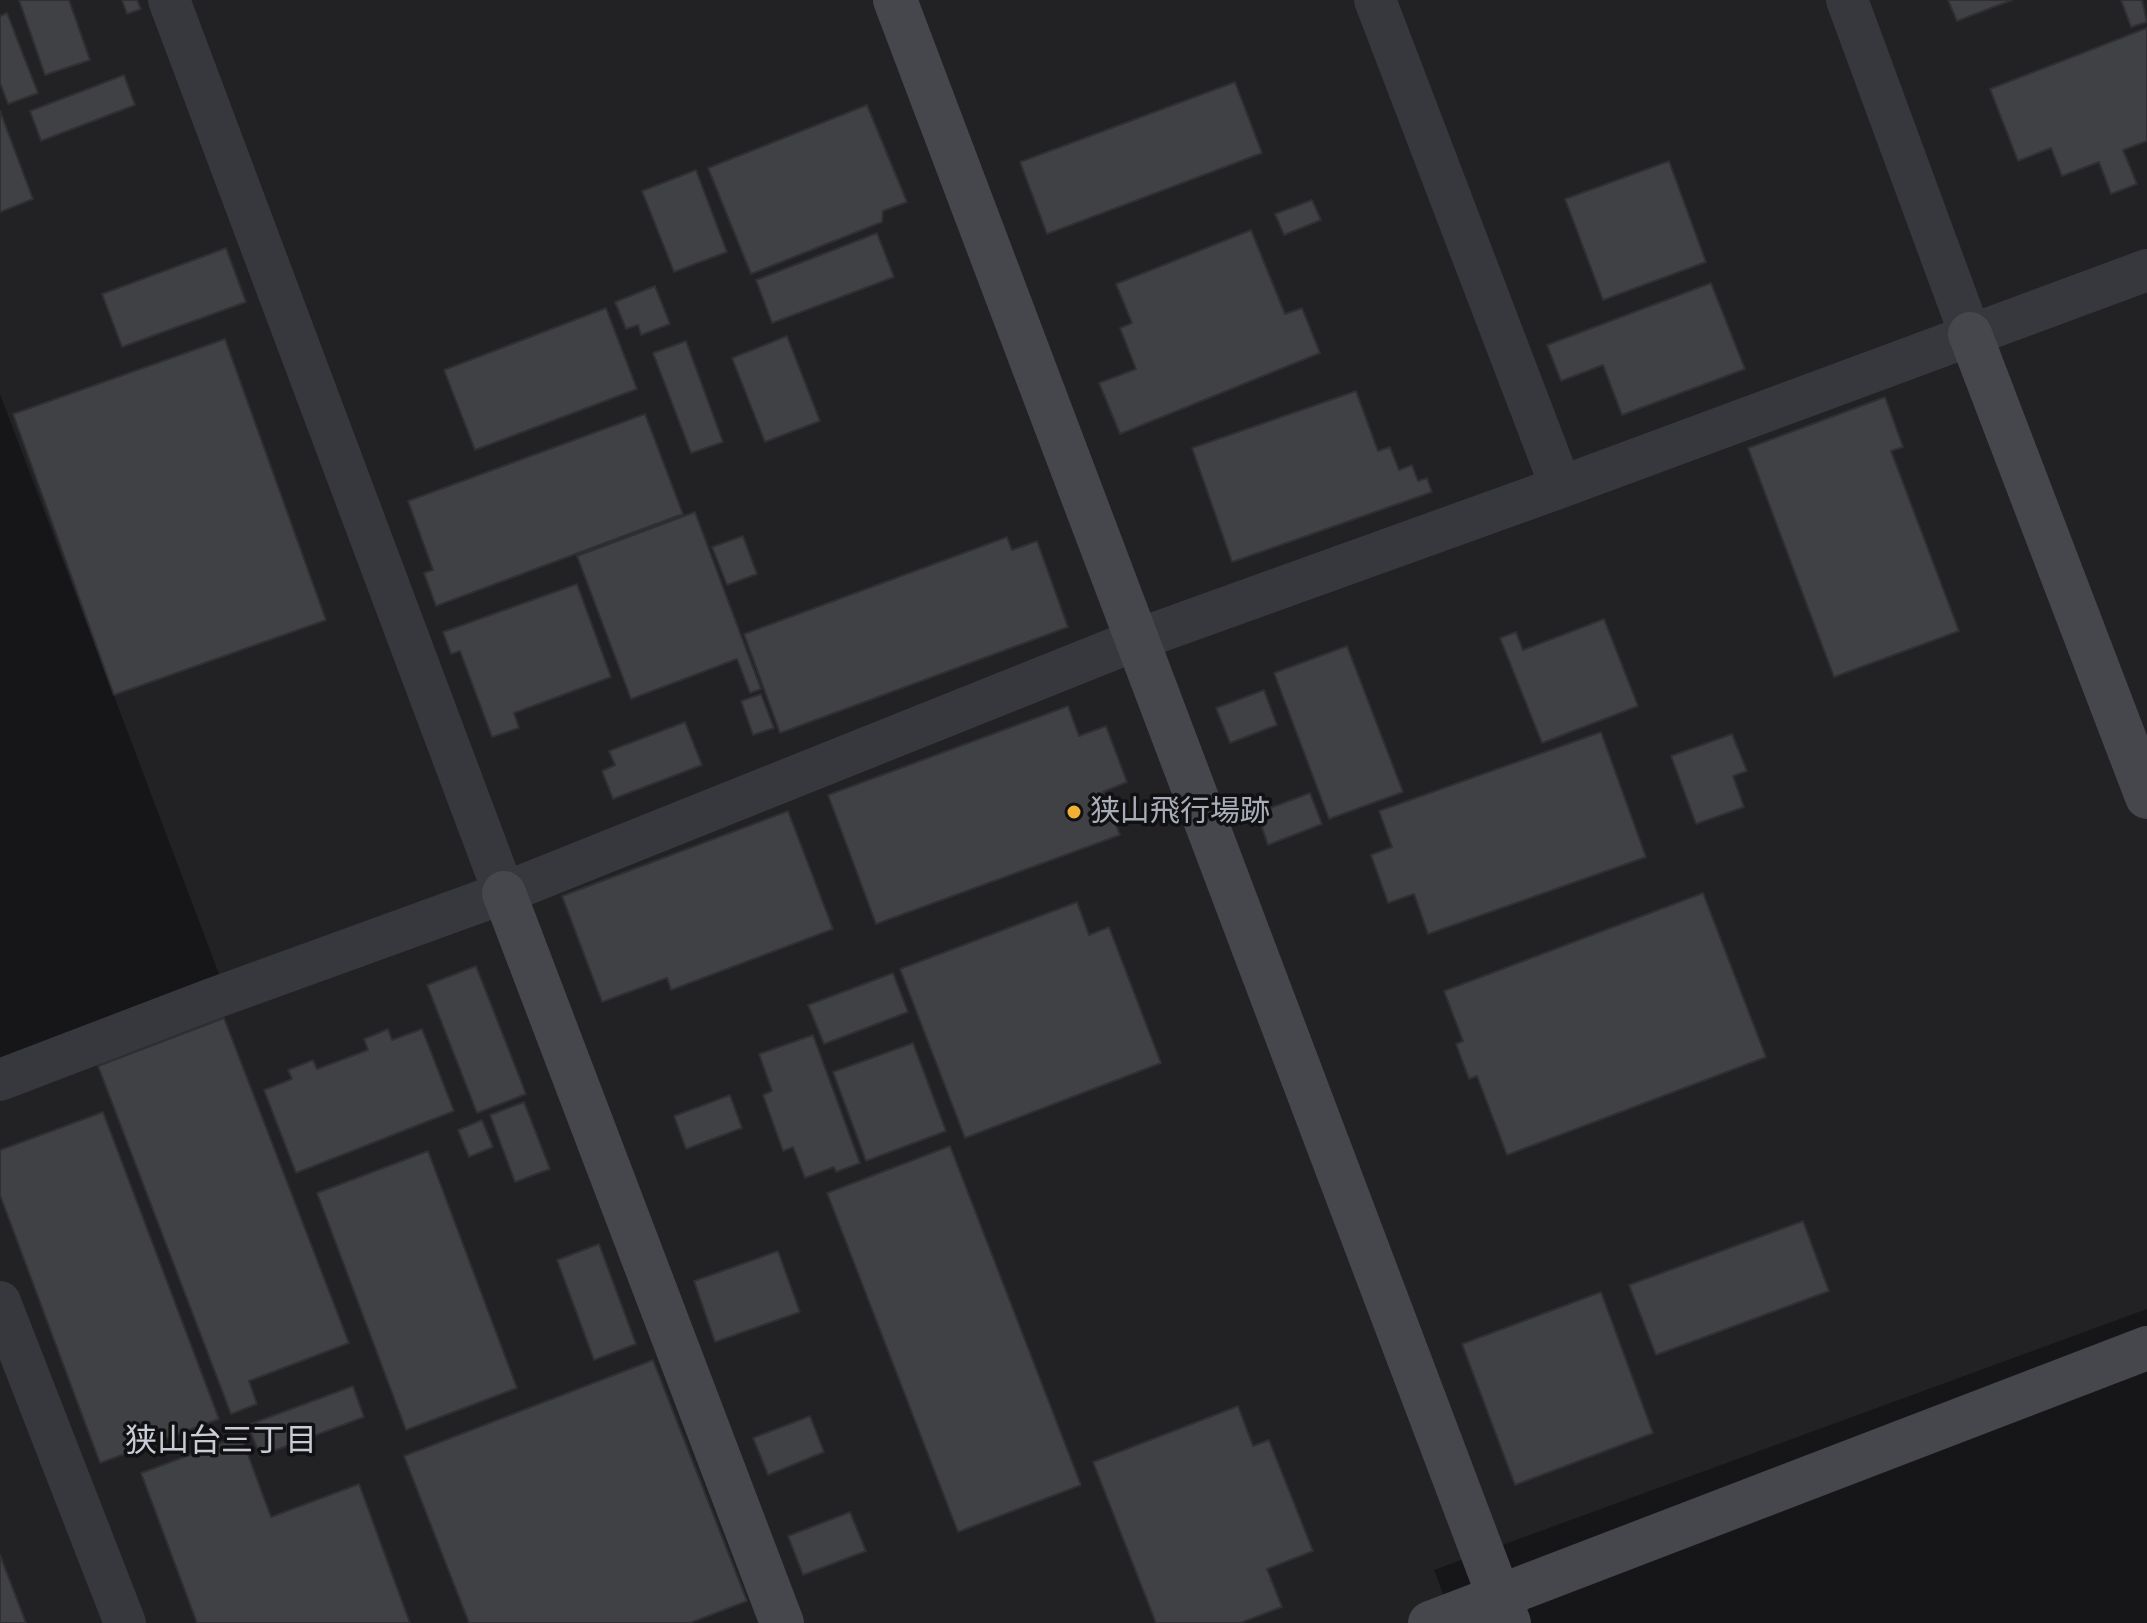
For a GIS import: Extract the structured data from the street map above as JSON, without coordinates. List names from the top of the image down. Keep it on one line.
{"districts":["狭山台三丁目"],"places":["狭山飛行場跡"]}
